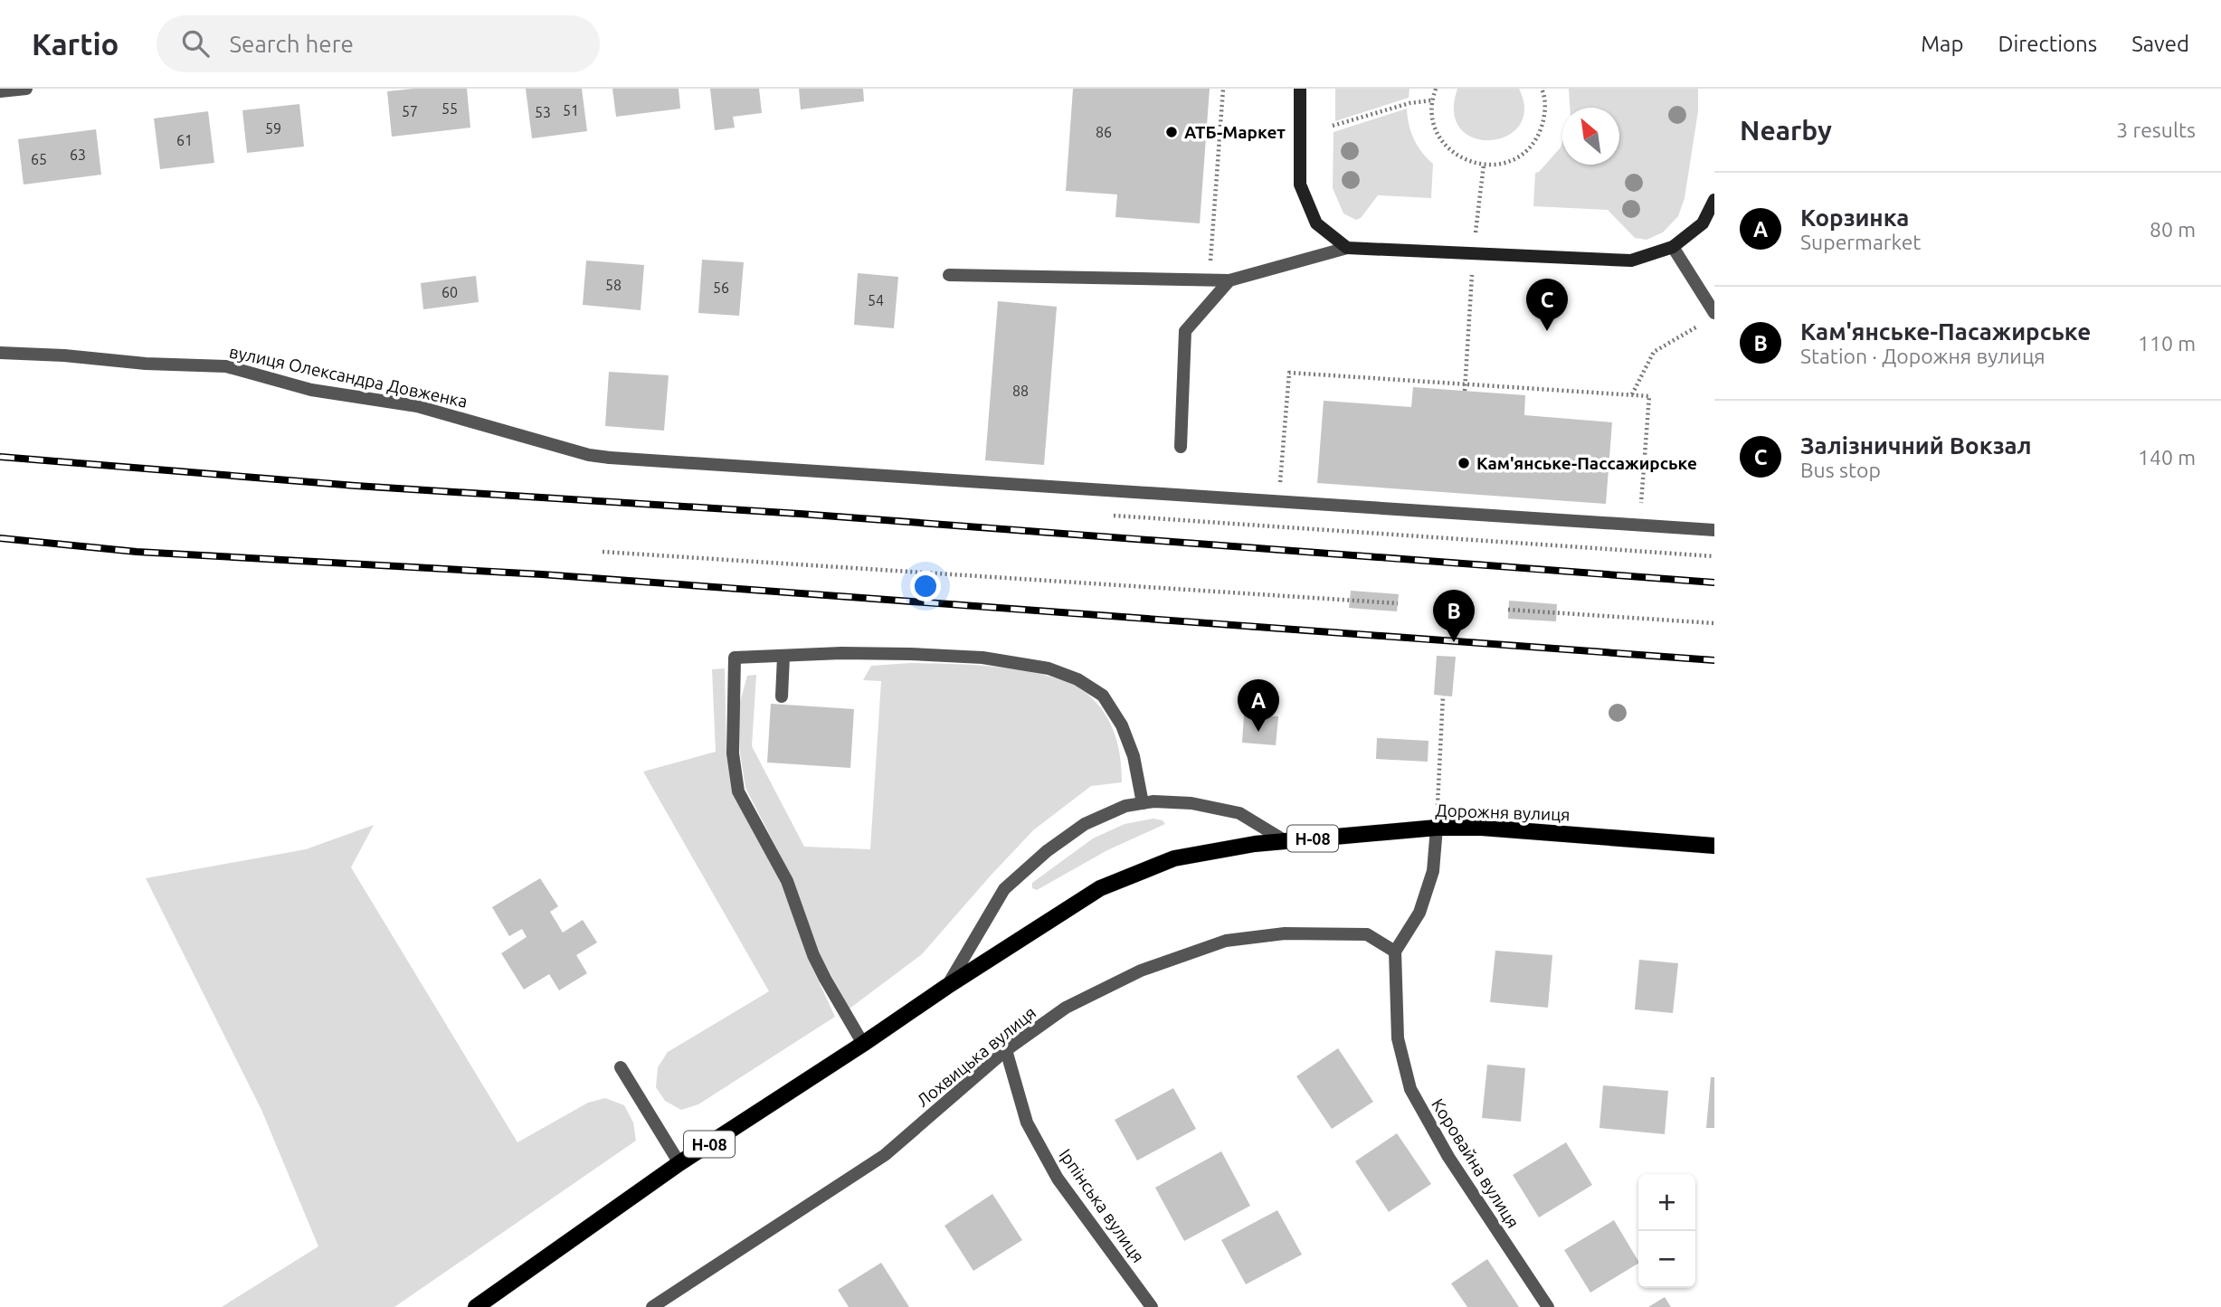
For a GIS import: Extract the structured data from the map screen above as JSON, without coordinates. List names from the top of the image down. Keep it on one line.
{"streets":{"main road":["Дорожня вулиця","Н-08"],"street":["вулиця Олександра Довженка","Лохвицька вулиця","Коровайна вулиця","Ірпінська вулиця"]},"crossings":[["Дорожня вулиця","Н-08"],["Лохвицька вулиця","Коровайна вулиця"],["Лохвицька вулиця","Ірпінська вулиця"]],"places":["АТБ-Маркет","Кам'янське-Пассажирське"],"house_numbers":["55","51","57","53","59","86","61","63","65","58","56","60","54","88"],"north":"top left","page":{"header":"Kartio","search":"Search here","nav":["Map","Directions","Saved"],"heading":["Nearby","3 results"],"list":[{"mark":"A","name":"Корзинка","note":"Supermarket","value":"80 m"},{"mark":"B","name":"Кам'янське-Пасажирське","note":"Station · Дорожня вулиця","value":"110 m"},{"mark":"C","name":"Залізничний Вокзал","note":"Bus stop","value":"140 m"}],"pins":["C","B","A"],"map_buttons":["+","−"]}}
